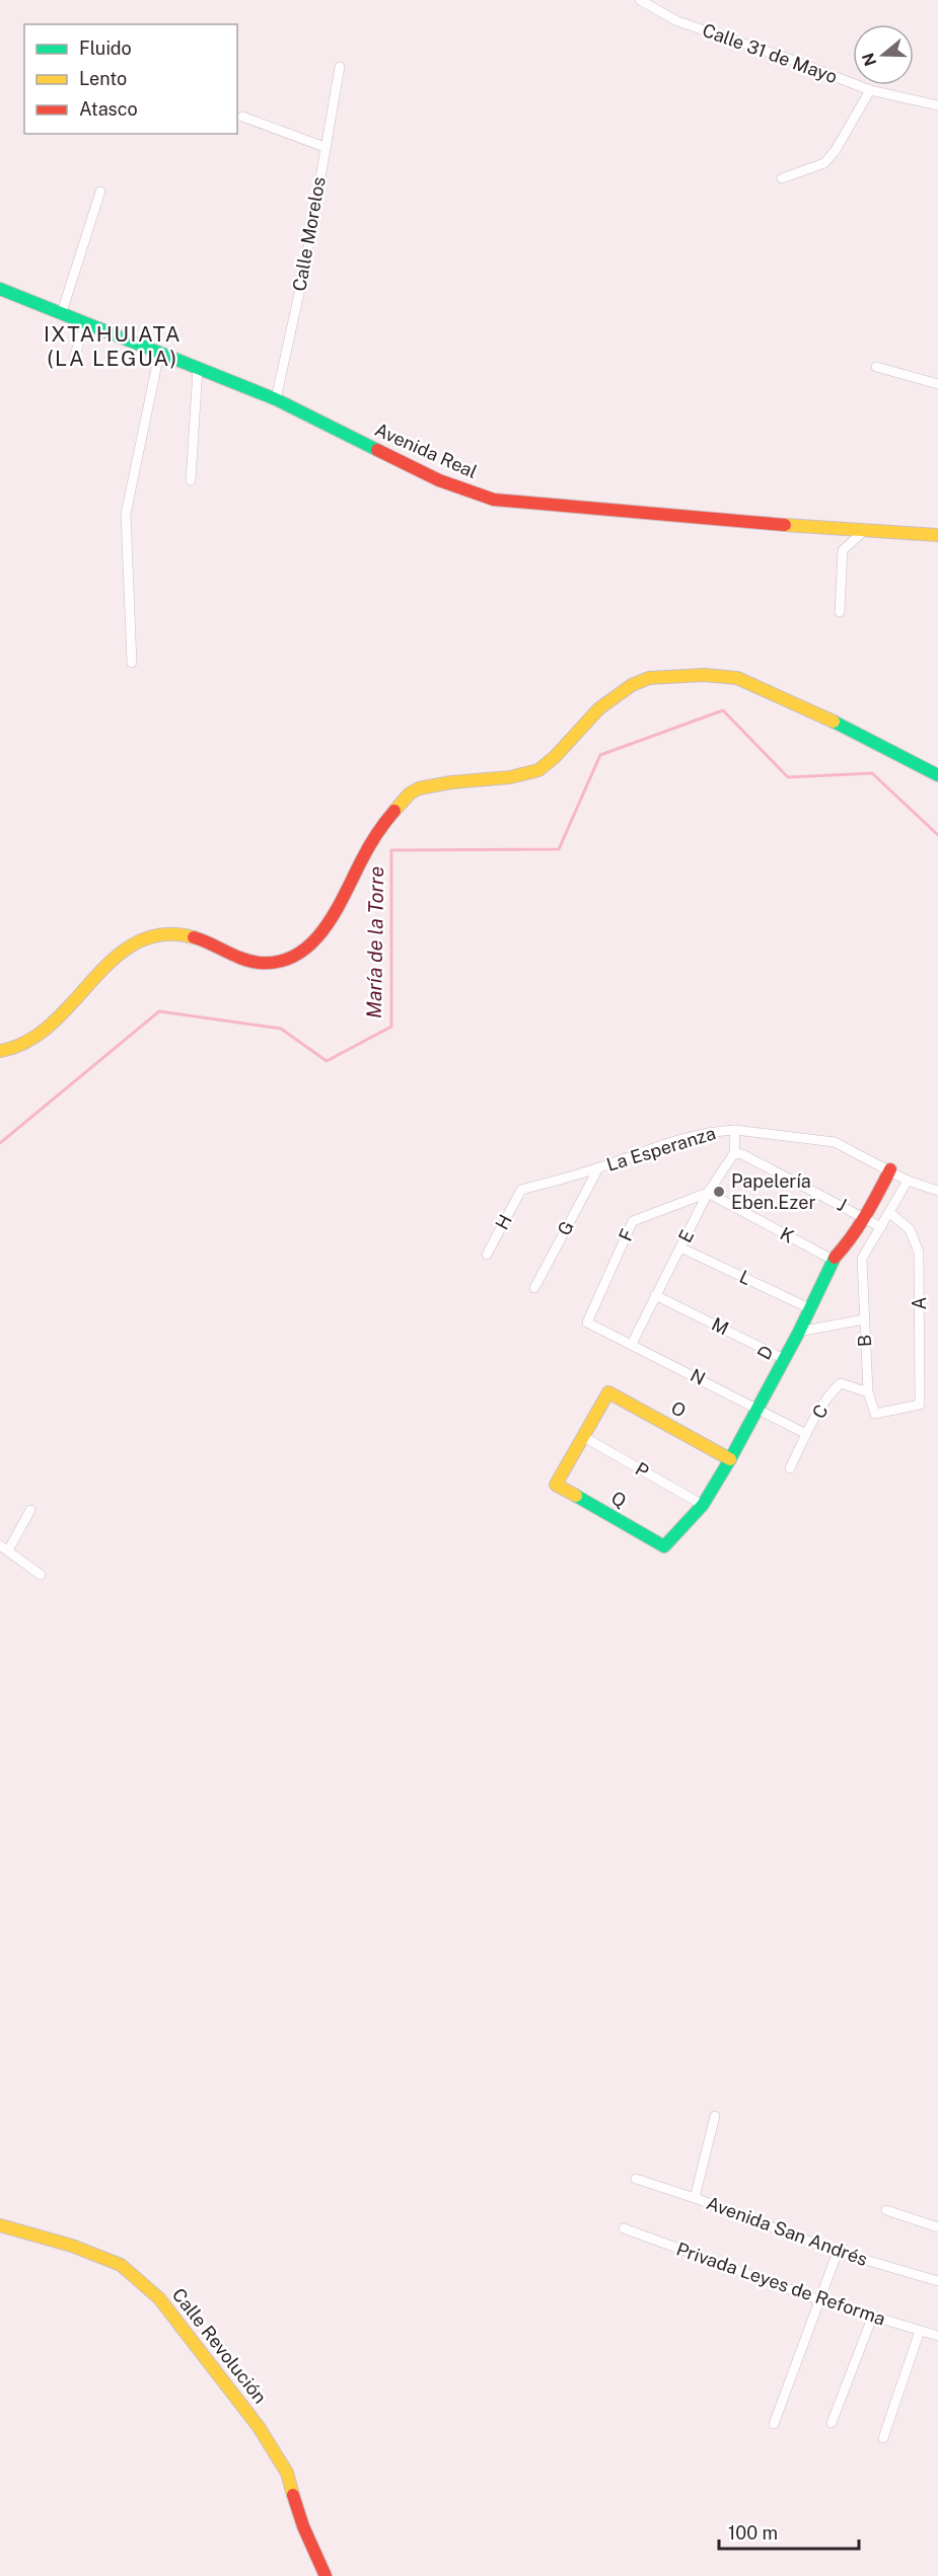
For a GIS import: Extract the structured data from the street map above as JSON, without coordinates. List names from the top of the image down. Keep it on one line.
{"streets":{"street":["Calle 31 de Mayo","Calle Morelos","Avenida Real","La Esperanza","J","H","G","F","K","E","L","A","M","B","D","N","O","C","P","Q","Avenida San Andrés","Privada Leyes de Reforma","Calle Revolución"]},"crossings":[["Calle Morelos","Avenida Real"],["La Esperanza","H"],["La Esperanza","G"],["La Esperanza","D"],["J","E"],["J","B"],["J","D"],["F","K"],["F","E"],["F","N"],["K","E"],["K","D"],["E","L"],["E","M"],["E","N"],["L","D"],["A","B"],["A","C"],["M","D"],["B","C"],["D","N"],["D","O"],["D","P"],["D","Q"],["N","C"],["O","P"],["O","Q"],["P","Q"]],"districts":["IXTAHUIATA (LA LEGUA)"],"water":["María de la Torre"],"places":["Papelería Eben.Ezer"],"legend":["Fluido","Lento","Atasco"],"scale_bar":"100 m","north":"left"}
